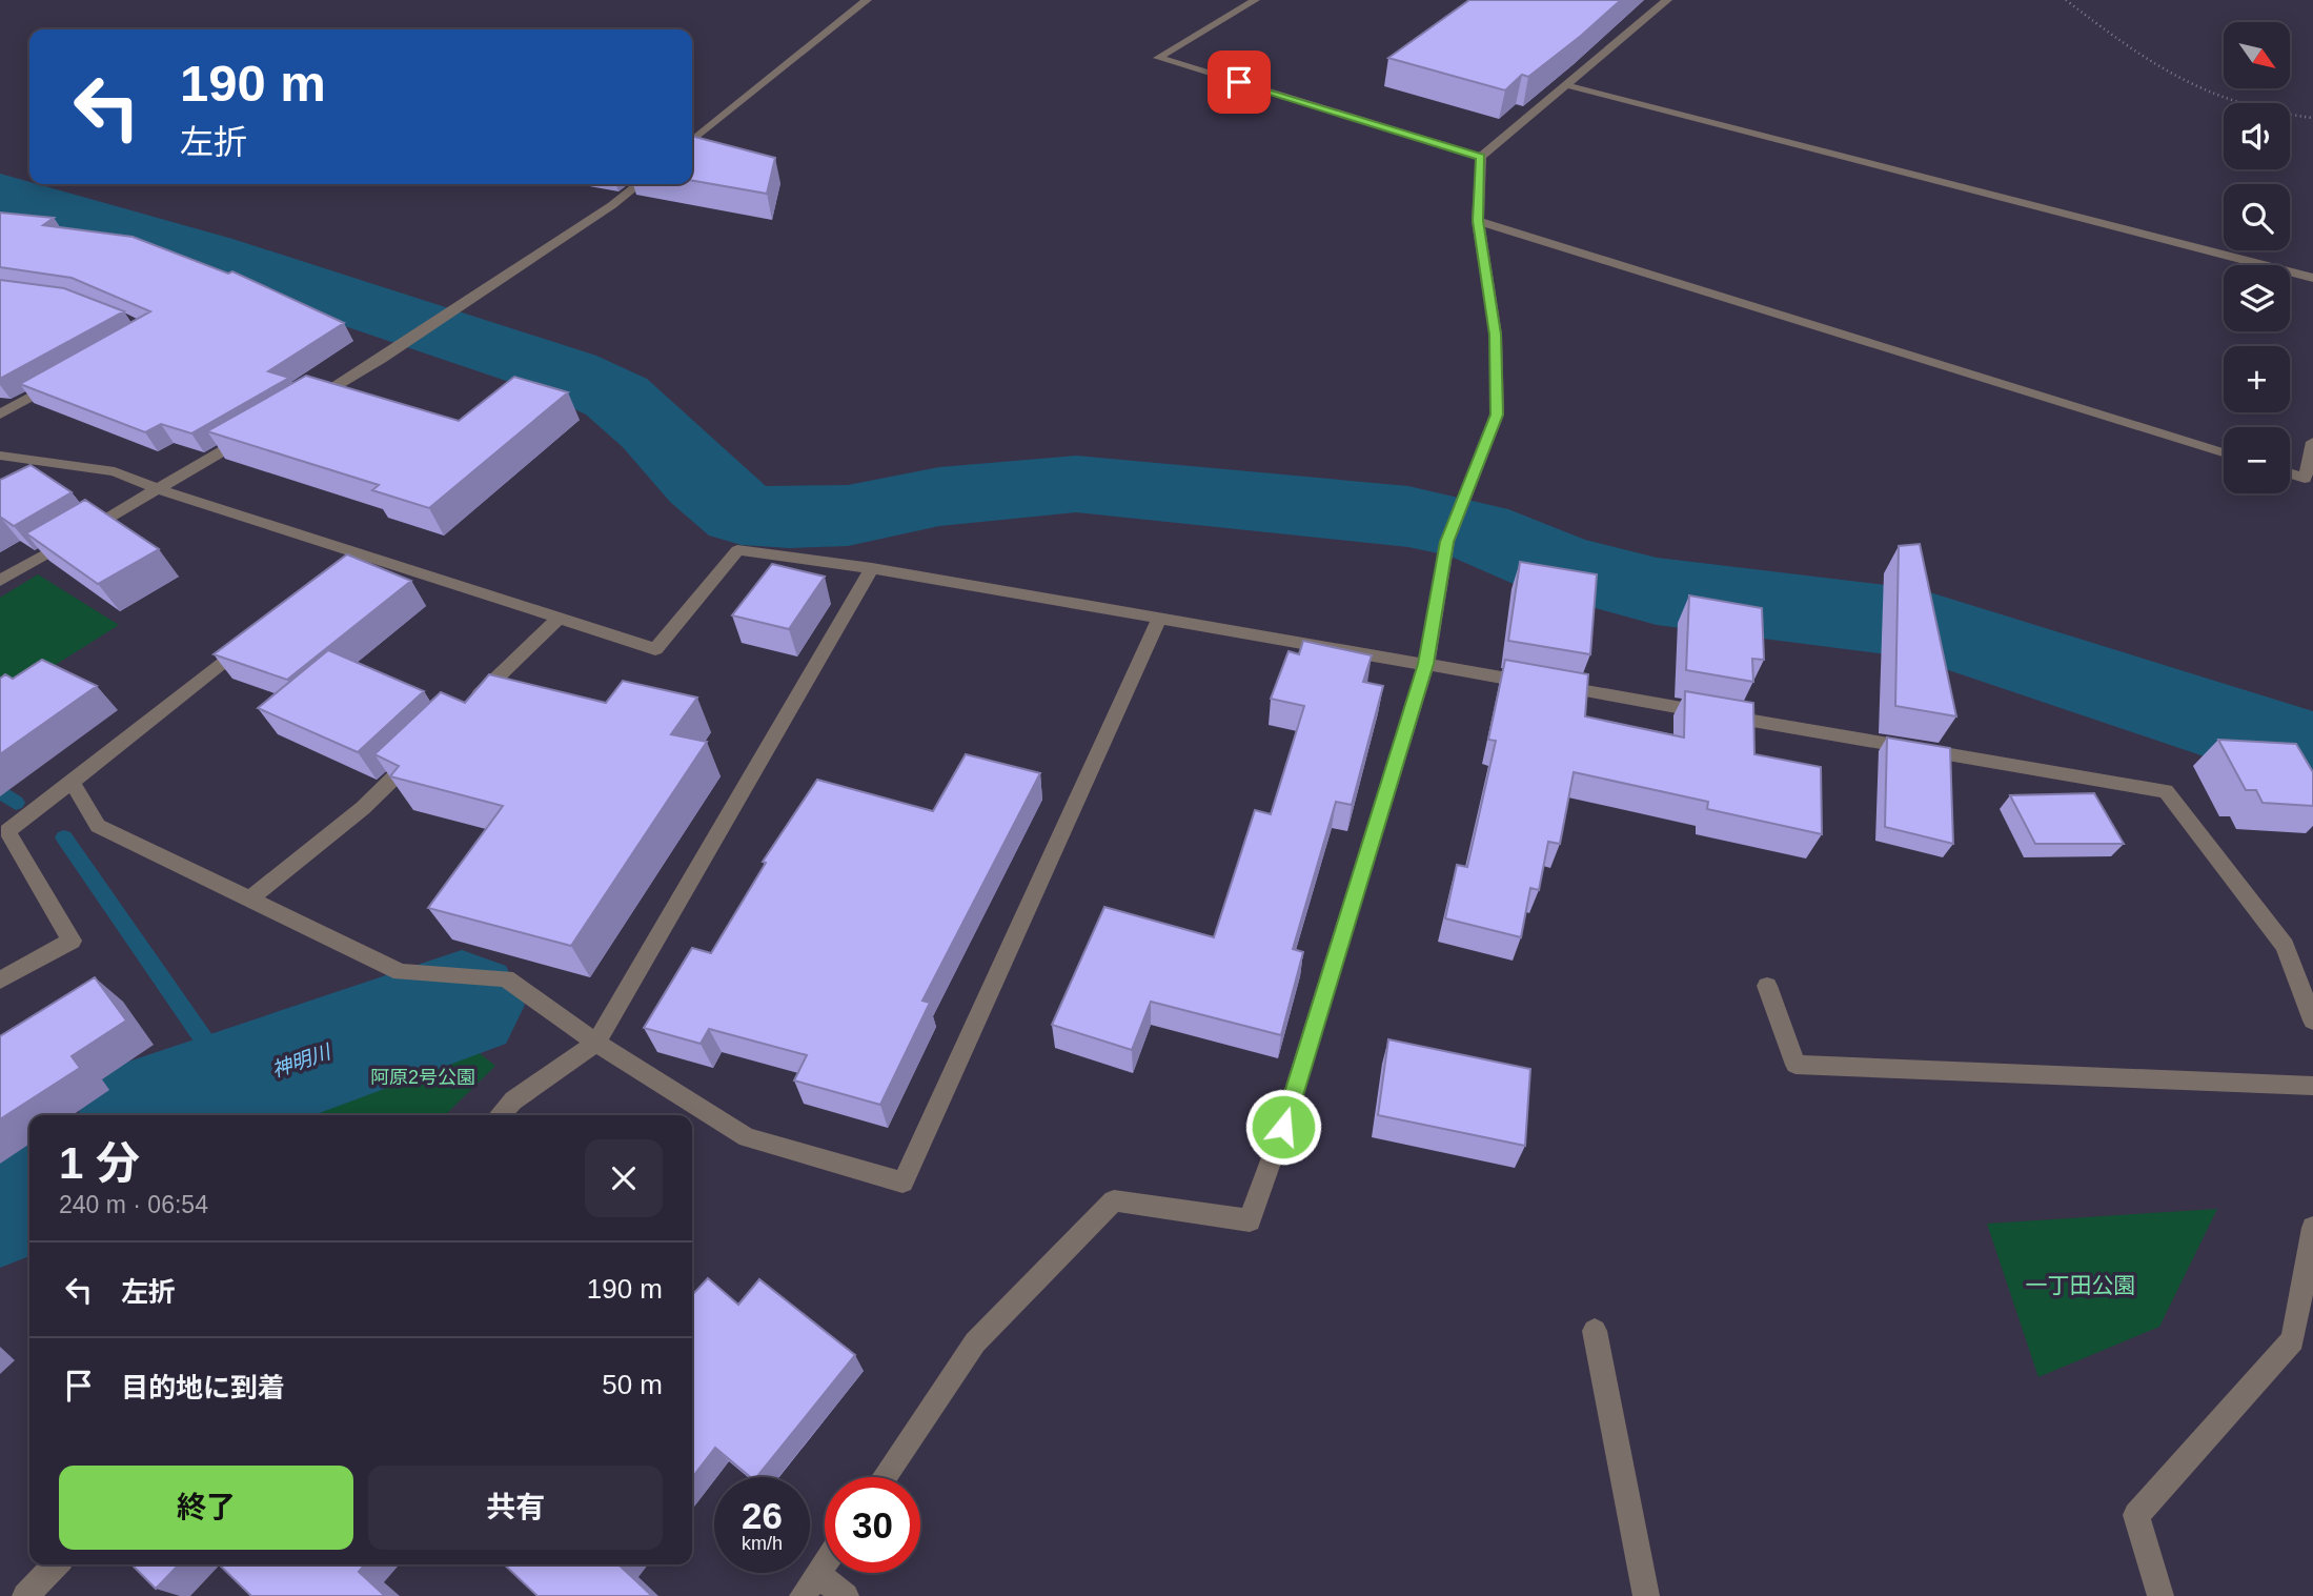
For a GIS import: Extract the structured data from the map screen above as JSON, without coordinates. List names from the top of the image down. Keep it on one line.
{"water":["神明川"],"parks":["阿原2号公園","一丁田公園"],"north":"bottom right","page":{"map_buttons":["+","−"],"turn":["190 m","左折"],"heading":["1 分","240 m · 06:54"],"list":[{"name":"左折","value":"190 m"},{"name":"目的地に到着","value":"50 m"}],"buttons":["終了","共有"],"speed":"26 km/h","limit":"30"}}
